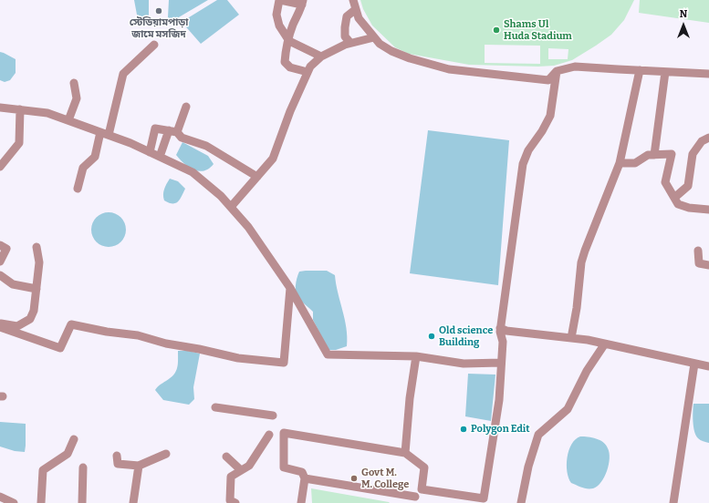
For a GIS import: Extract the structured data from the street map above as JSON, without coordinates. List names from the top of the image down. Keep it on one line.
{"places":["স্টেডিয়ামপাড়া জামে মসজিদ","Shams Ul Huda Stadium","Old science Building","Polygon Edit","Govt M. M. College"],"north":"top"}
